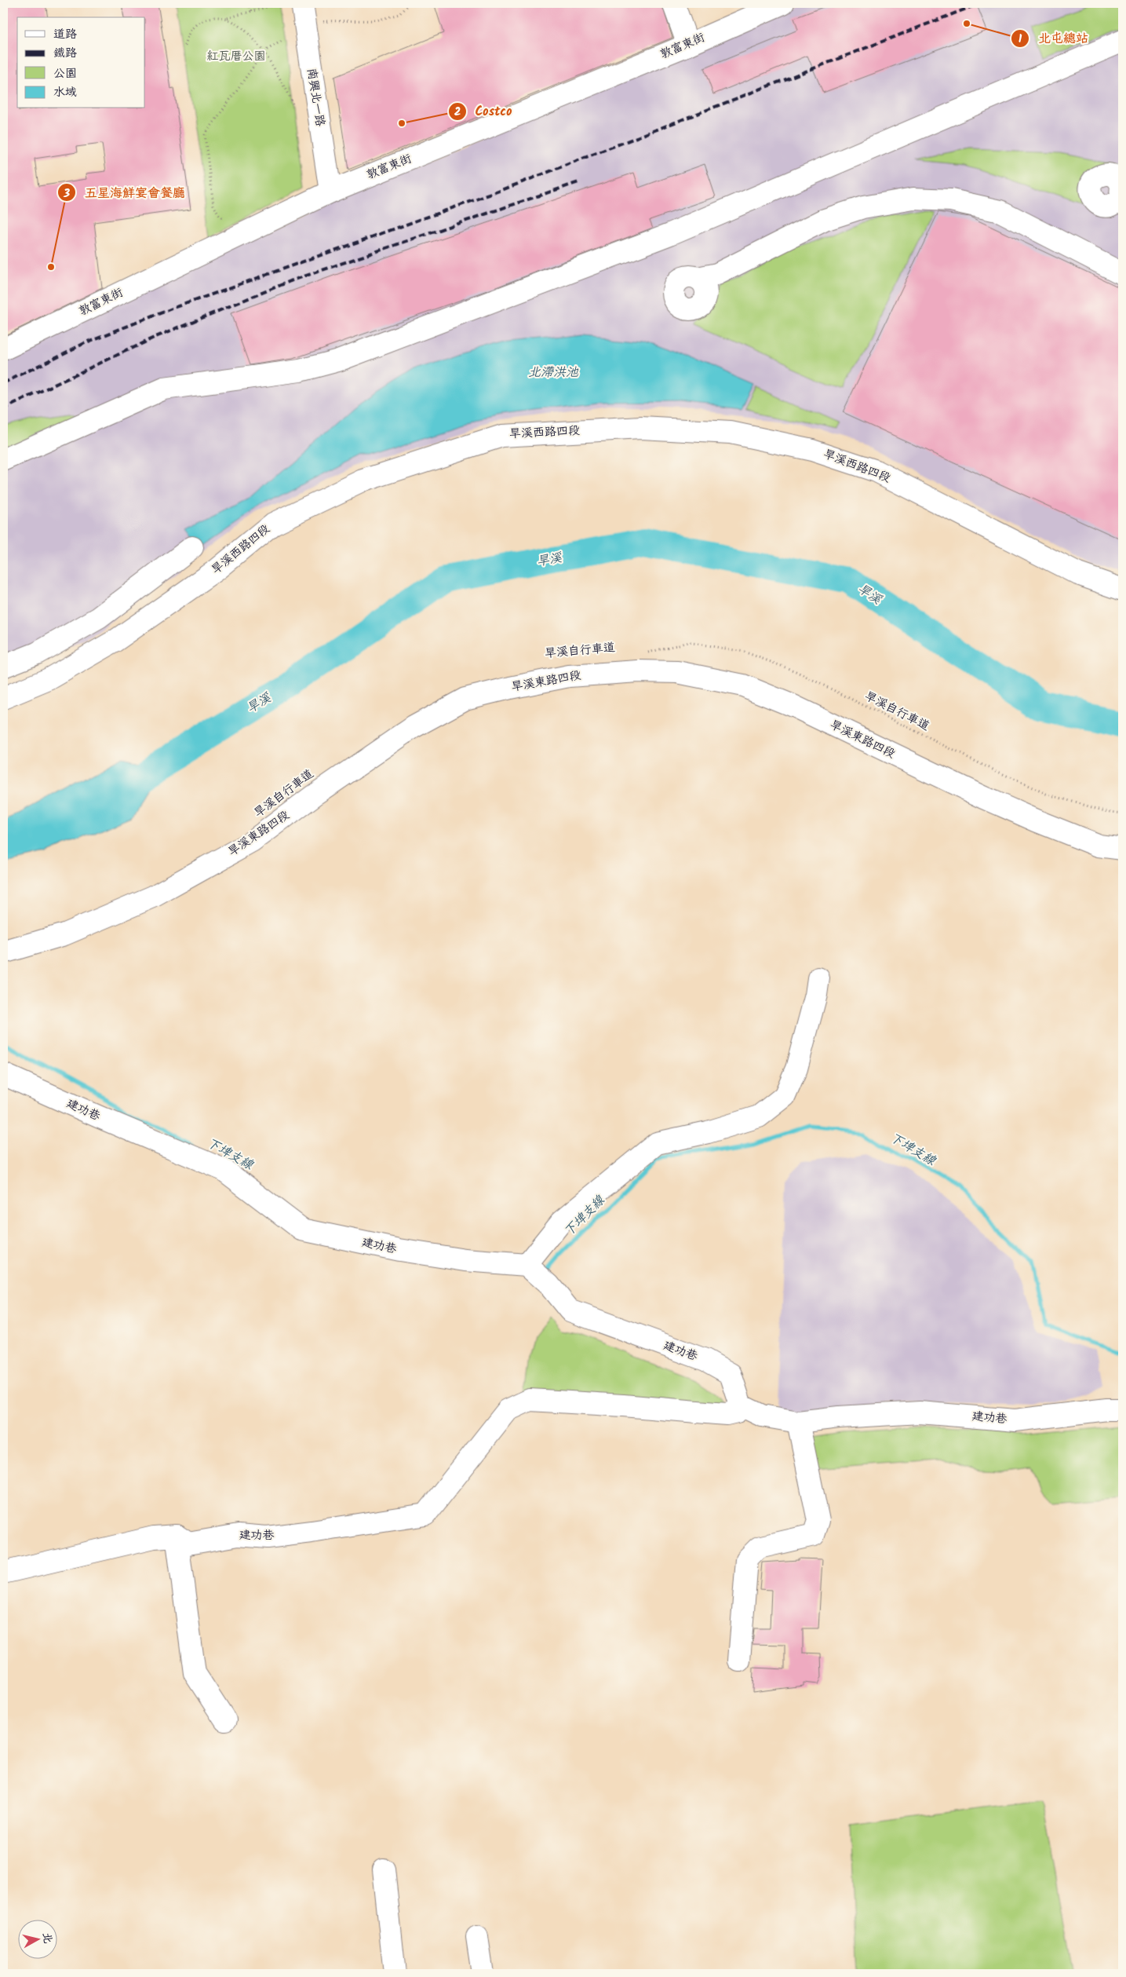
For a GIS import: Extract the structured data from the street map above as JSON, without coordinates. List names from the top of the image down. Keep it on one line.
{"streets":{"street":["敦富東街","南興北一路","旱溪西路四段","旱溪東路四段","建功巷"],"path":["旱溪自行車道"]},"crossings":[["敦富東街","南興北一路"]],"water":["北滯洪池","旱溪","下埤支線"],"parks":["紅瓦厝公園"],"places":["北屯總站","Costco","五星海鮮宴會餐廳"],"legend":["道路","鐵路","公園","水域"],"north":"right"}
